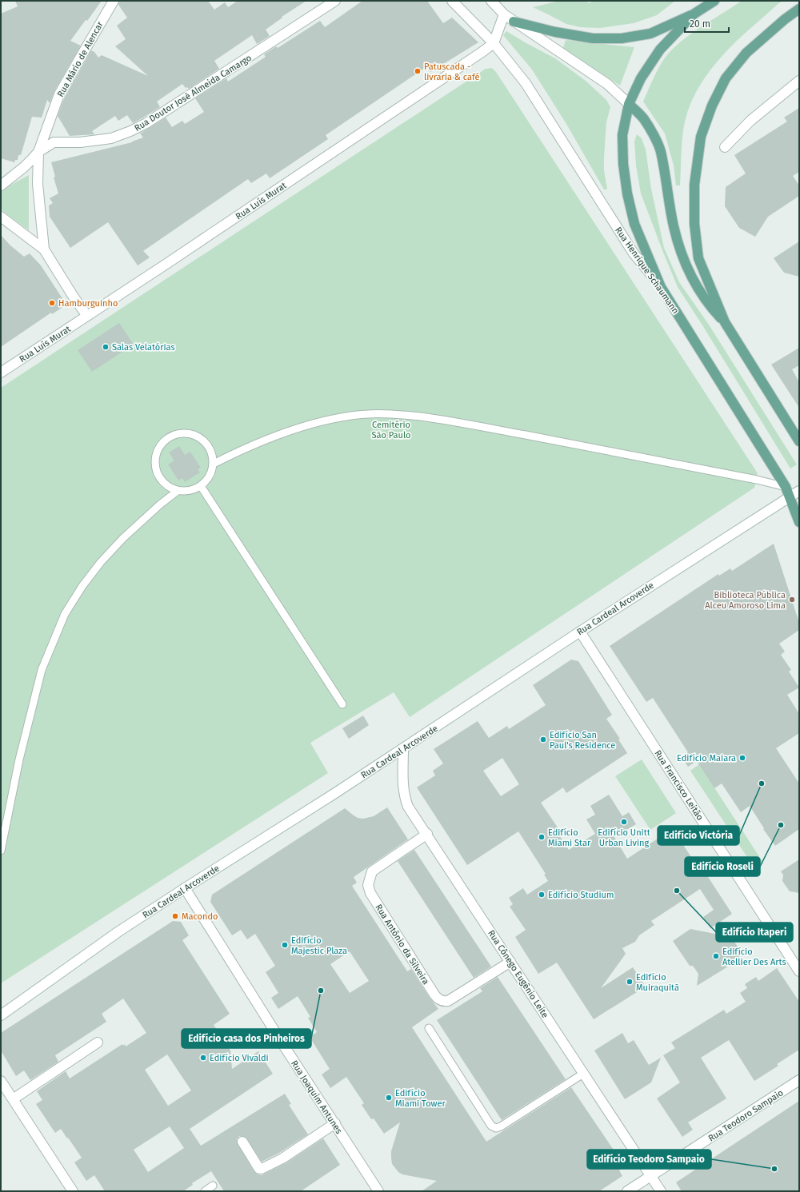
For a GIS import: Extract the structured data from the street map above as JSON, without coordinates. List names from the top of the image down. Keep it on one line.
{"streets":{"main road":["Rua Henrique Schaumann"],"street":["Rua Mário de Alencar","Rua Doutor José Almeida Camargo","Rua Luís Murat","Rua Cardeal Arcoverde","Rua Francisco Leitão","Rua Antônio da Silveira","Rua Cônego Eugênio Leite","Rua Joaquim Antunes","Rua Teodoro Sampaio"]},"crossings":[["Rua Mário de Alencar","Rua Luís Murat"],["Rua Luís Murat","Rua Henrique Schaumann"],["Rua Henrique Schaumann","Rua Cardeal Arcoverde"],["Rua Cardeal Arcoverde","Rua Francisco Leitão"],["Rua Cardeal Arcoverde","Rua Cônego Eugênio Leite"],["Rua Cardeal Arcoverde","Rua Joaquim Antunes"],["Rua Antônio da Silveira","Rua Cônego Eugênio Leite"],["Rua Cônego Eugênio Leite","Rua Teodoro Sampaio"]],"parks":["Cemitério São Paulo"],"places":["Patuscada - livraria & café","Hamburguinho","Salas Velatórias","Biblioteca Pública Alceu Amoroso Lima","Edifício San Paul's Residence","Edifício Maiara","Edifício Victória","Edifício Unitt Urban Living","Edifício Roseli","Edifício Miami Star","Edifício Itaperi","Edifício Studium","Macondo","Edifício Majestic Plaza","Edifício Atellier Des Arts","Edifício Muiraquitã","Edifício casa dos Pinheiros","Edifício Vivaldi","Edifício Miami Tower","Edifício Teodoro Sampaio"],"scale_bar":"20 m"}
